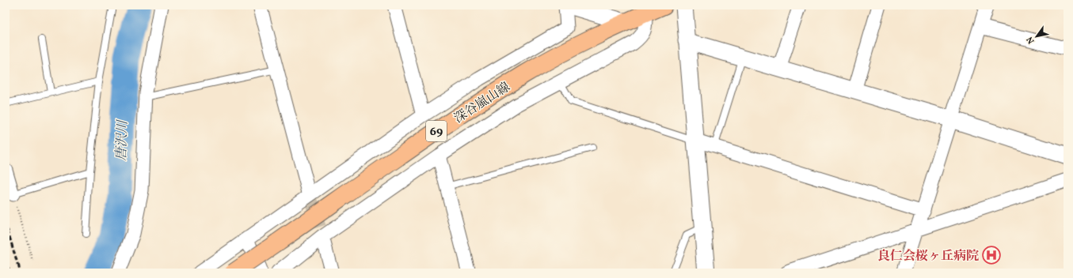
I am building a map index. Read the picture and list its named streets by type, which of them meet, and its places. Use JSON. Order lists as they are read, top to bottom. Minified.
{"streets":{"main road":["深谷嵐山線","69"]},"water":["唐沢川"],"places":{"hospital":["良仁会桜ヶ丘病院"]},"north":"bottom left"}
